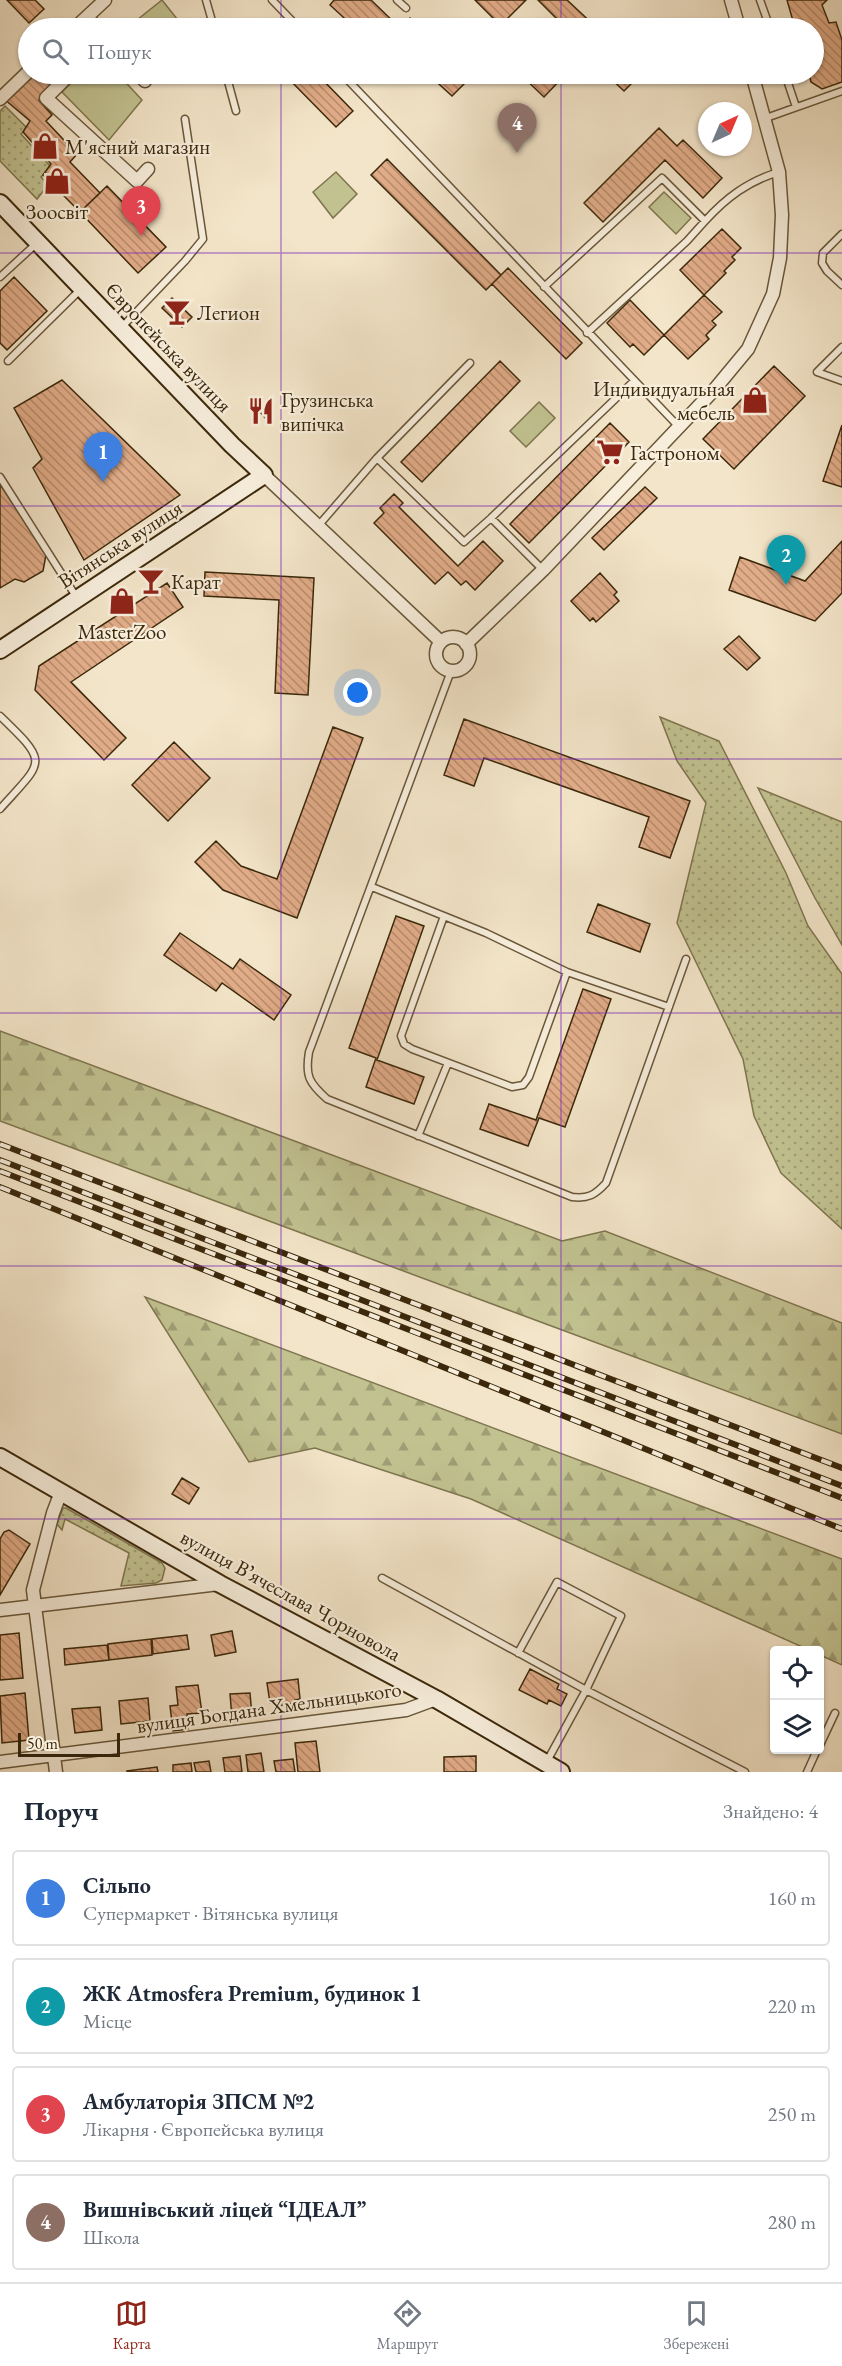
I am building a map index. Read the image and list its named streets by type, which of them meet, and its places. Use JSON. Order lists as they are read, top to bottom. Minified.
{"streets":{"street":["Європейська вулиця","Вітянська вулиця","вулиця Вʼячеслава Чорновола","вулиця Богдана Хмельницького"]},"crossings":[["Європейська вулиця","Вітянська вулиця"],["вулиця Вʼячеслава Чорновола","вулиця Богдана Хмельницького"]],"places":{"shop":["М'ясний магазин","Зоосвіт","Индивидуальная мебель","MasterZoo"],"bar":["Легион","Карат"],"restaurant":["Грузинська випічка"],"supermarket":["Гастроном"]},"scale_bar":"50 m","north":"top right","page":{"search":"Пошук","pins":["4","3","1","2"],"scale":"50 m","heading":["Поруч","Знайдено: 4"],"list":[{"mark":"1","name":"Сільпо","note":"Супермаркет · Вітянська вулиця","value":"160 m"},{"mark":"2","name":"ЖК Atmosfera Premium, будинок 1","note":"Місце","value":"220 m"},{"mark":"3","name":"Амбулаторія ЗПСМ №2","note":"Лікарня · Європейська вулиця","value":"250 m"},{"mark":"4","name":"Вишнівський ліцей “ІДЕАЛ”","note":"Школа","value":"280 m"}],"nav":["Карта","Маршрут","Збережені"]}}
